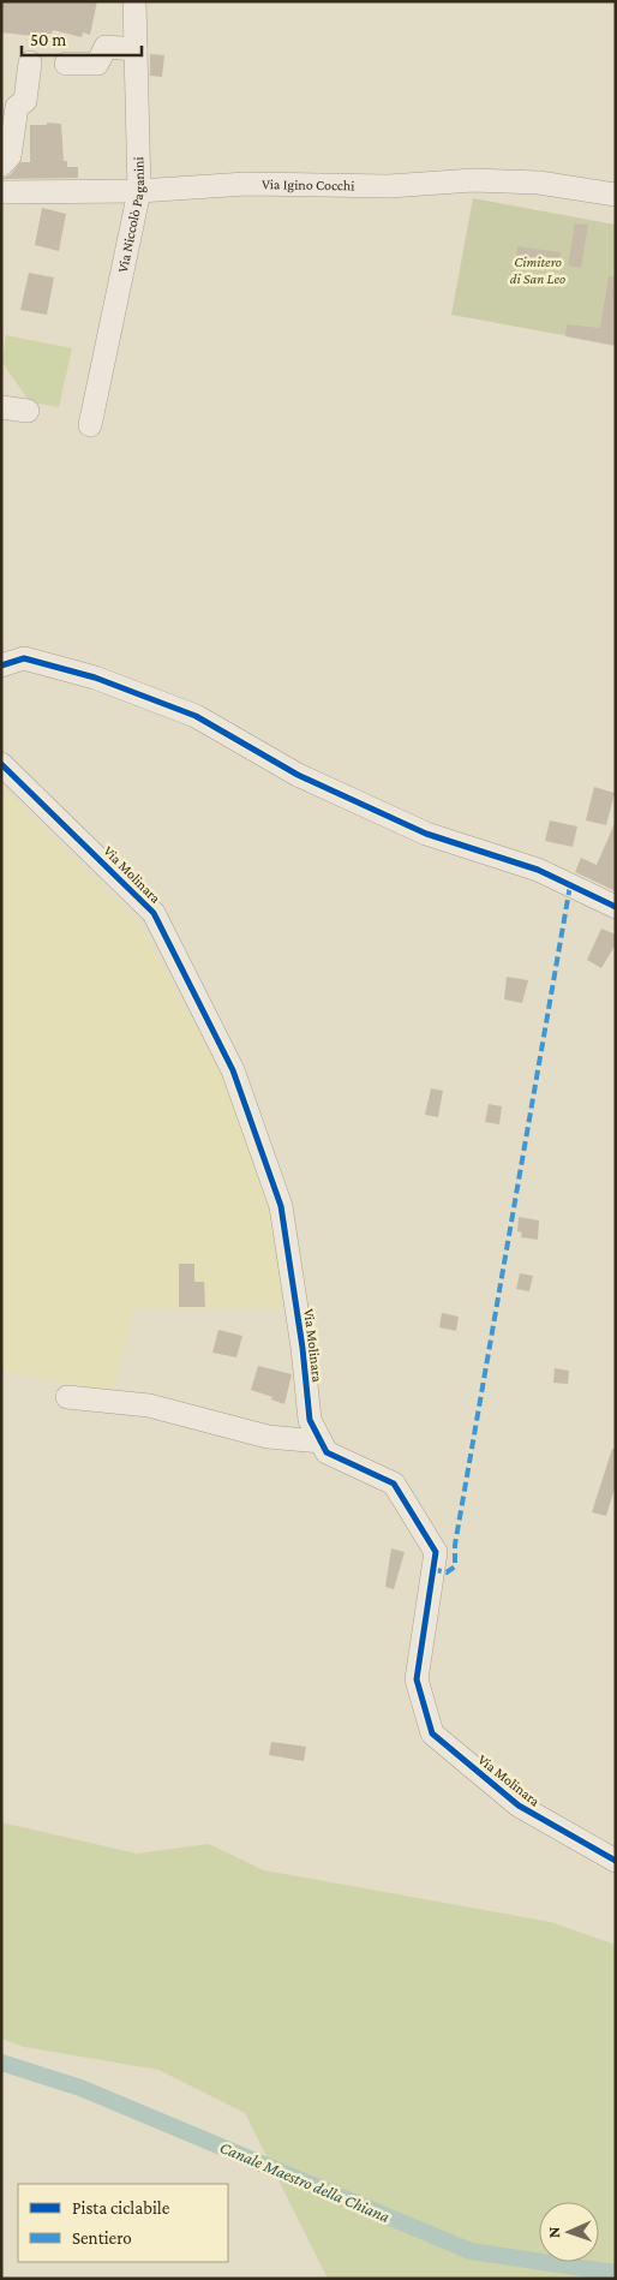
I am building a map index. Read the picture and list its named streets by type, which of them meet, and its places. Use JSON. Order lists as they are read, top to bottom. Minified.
{"streets":{"street":["Via Igino Cocchi","Via Niccolò Paganini","Via Molinara"]},"crossings":[["Via Igino Cocchi","Via Niccolò Paganini"]],"water":["Canale Maestro della Chiana"],"parks":["Cimitero di San Leo"],"legend":["Pista ciclabile","Sentiero"],"scale_bar":"50 m","north":"left"}
